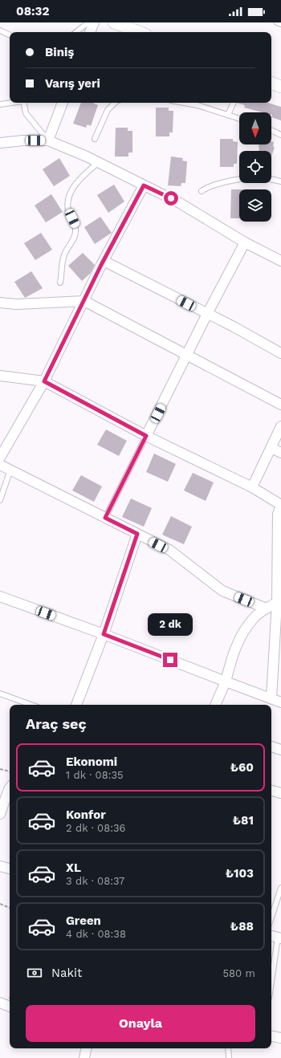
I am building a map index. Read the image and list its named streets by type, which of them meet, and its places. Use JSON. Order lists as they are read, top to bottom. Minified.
{"north":"bottom","page":{"status":"08:32","banner":["Biniş","Varış yeri"],"bubble":"2 dk","heading":"Araç seç","list":[{"name":"Ekonomi","note":"1 dk · 08:35","value":"₺60"},{"name":"Konfor","note":"2 dk · 08:36","value":"₺81"},{"name":"XL","note":"3 dk · 08:37","value":"₺103"},{"name":"Green","note":"4 dk · 08:38","value":"₺88"}],"pay":["Nakit","580 m"],"buttons":"Onayla"}}
